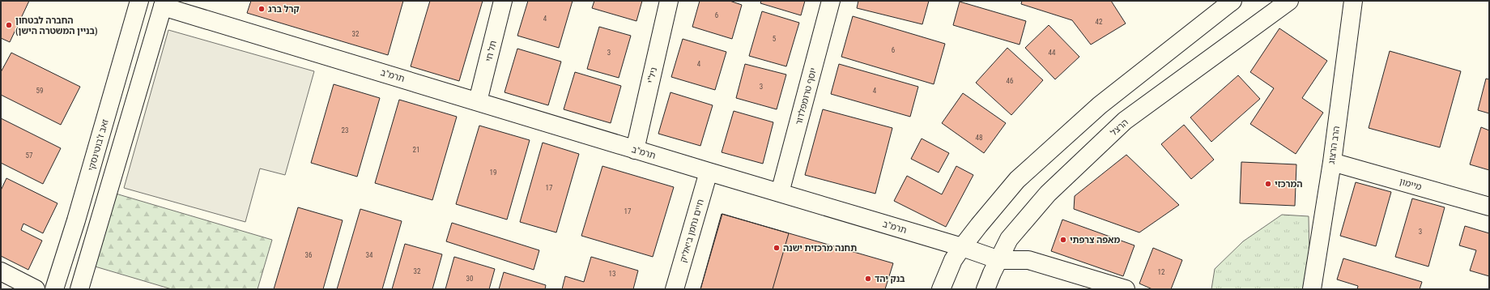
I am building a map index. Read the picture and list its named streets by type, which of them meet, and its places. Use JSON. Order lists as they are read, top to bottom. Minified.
{"streets":{"street":["תל חי","תרמ\"ב","ניל\"י","יוסף טרומפלדור","הרצל","זאב ז'בוטינסקי","הרב הרצוג","מיימון","חיים נחמן ביאליק"]},"crossings":[["תל חי","תרמ\"ב"],["תרמ\"ב","ניל\"י"],["תרמ\"ב","יוסף טרומפלדור"],["תרמ\"ב","הרצל"],["תרמ\"ב","חיים נחמן ביאליק"],["הרב הרצוג","מיימון"]],"places":["קרל ברג","החברה לבטחון (בניין המשטרה הישן)","המרכזי","מאפה צרפתי","תחנה מרכזית ישנה","בנק יהד"],"house_numbers":["6","4","42","32","5","6","3","44","4","46","3","59","4","23","48","21","57","19","17","17","3","36","34","32","12","13","30"]}
